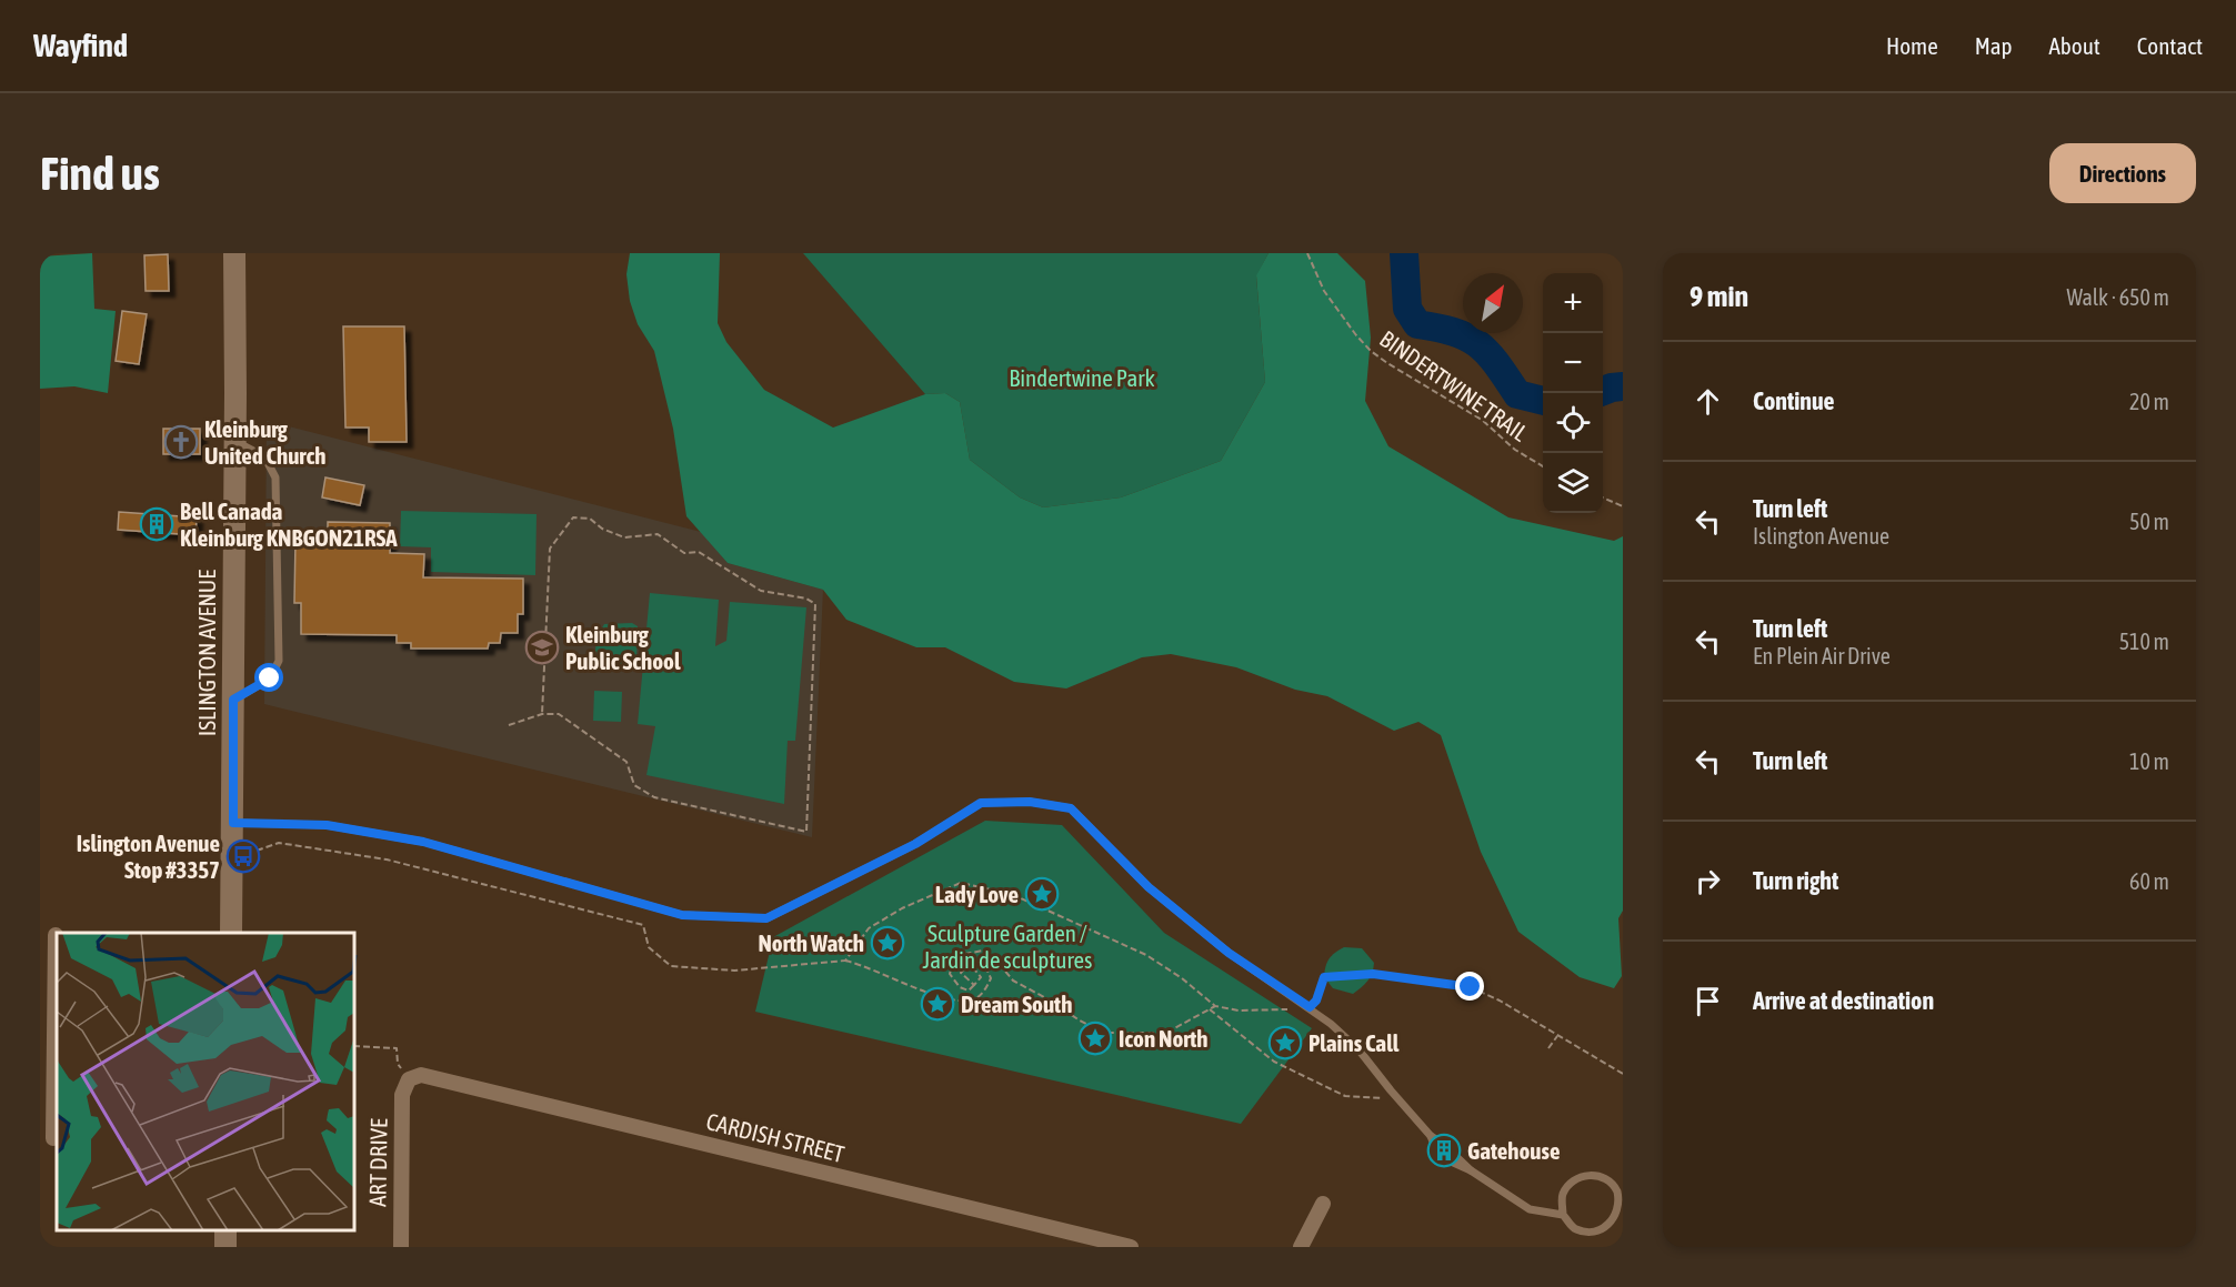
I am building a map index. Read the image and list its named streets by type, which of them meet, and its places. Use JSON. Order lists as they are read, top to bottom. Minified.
{"streets":{"street":["ISLINGTON AVENUE","CARDISH STREET","ART DRIVE"],"path":["BINDERTWINE TRAIL"]},"crossings":[["CARDISH STREET","ART DRIVE"]],"parks":["Bindertwine Park","Sculpture Garden / Jardin de sculptures"],"places":{"church":["Kleinburg United Church"],"building":["Bell Canada Kleinburg KNBGON21RSA","Gatehouse"],"school or university":["Kleinburg Public School"],"bus stop":["Islington Avenue Stop #3357"],"place":["Lady Love","North Watch","Dream South","Icon North","Plains Call"]},"north":"top right","page":{"header":"Wayfind","nav":["Home","Map","About","Contact"],"buttons":"Directions","title":"Find us","heading":["9 min","Walk · 650 m"],"map_buttons":["+","−"],"list":[["Continue","20 m"],["Turn left","Islington Avenue","50 m"],["Turn left","En Plein Air Drive","510 m"],["Turn left","10 m"],["Turn right","60 m"],"Arrive at destination"]}}
